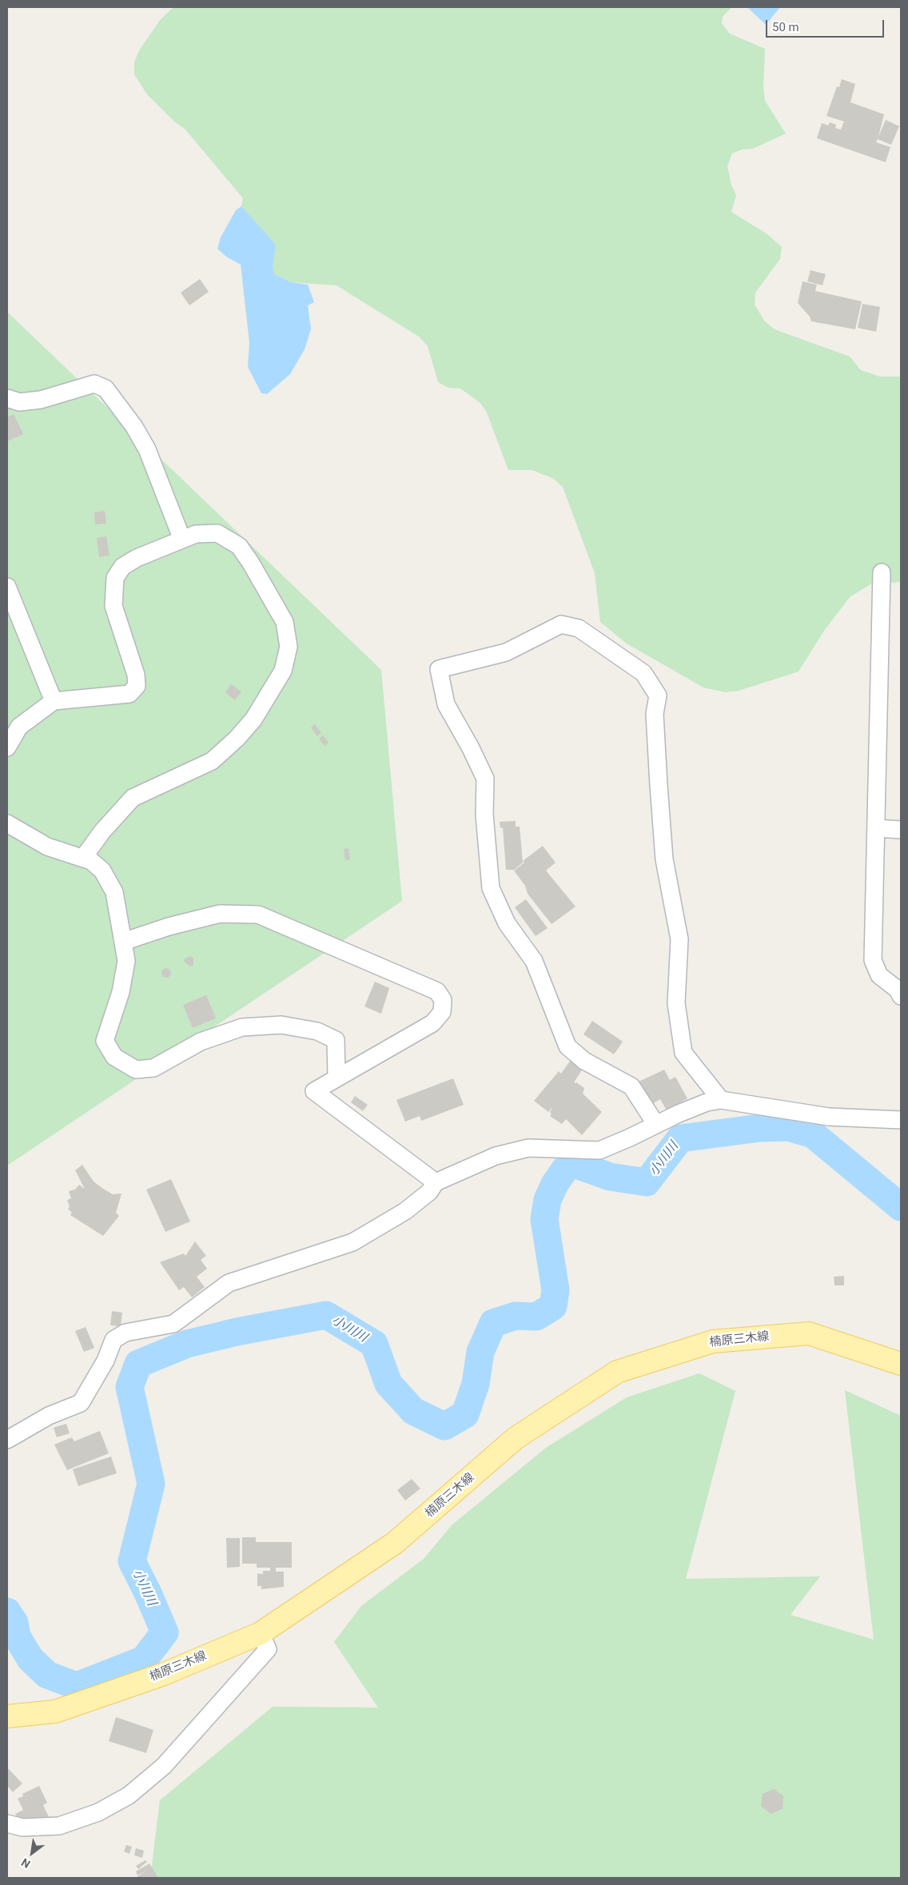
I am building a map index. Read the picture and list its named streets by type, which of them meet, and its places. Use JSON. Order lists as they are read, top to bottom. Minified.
{"streets":{"main road":["楠原三木線"]},"water":["小川川"],"scale_bar":"50 m","north":"bottom left"}
